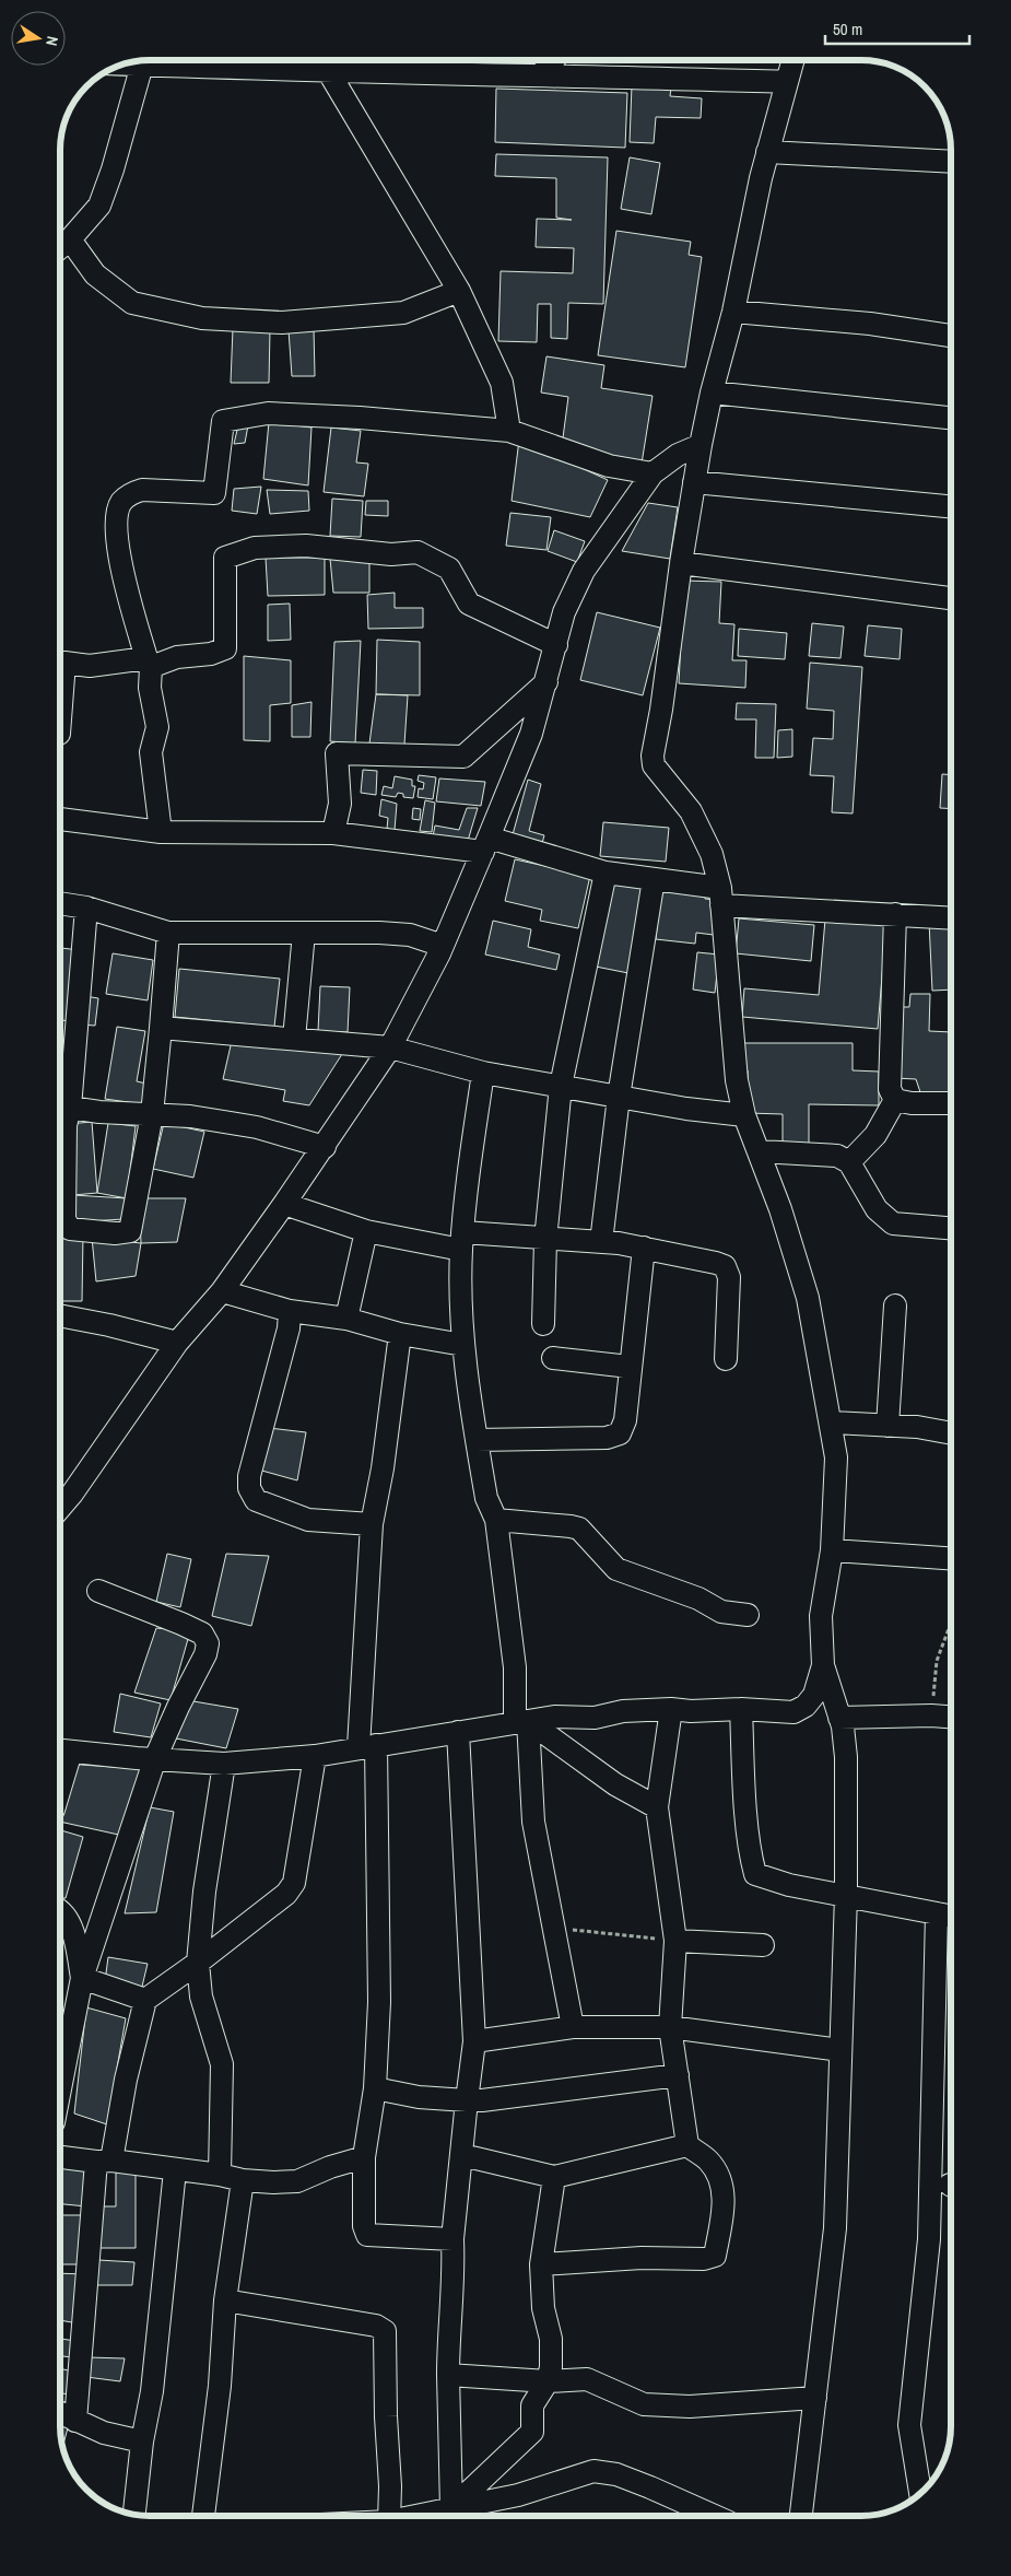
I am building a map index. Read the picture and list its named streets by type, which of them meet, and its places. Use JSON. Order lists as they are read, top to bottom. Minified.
{"scale_bar":"50 m","north":"right"}
